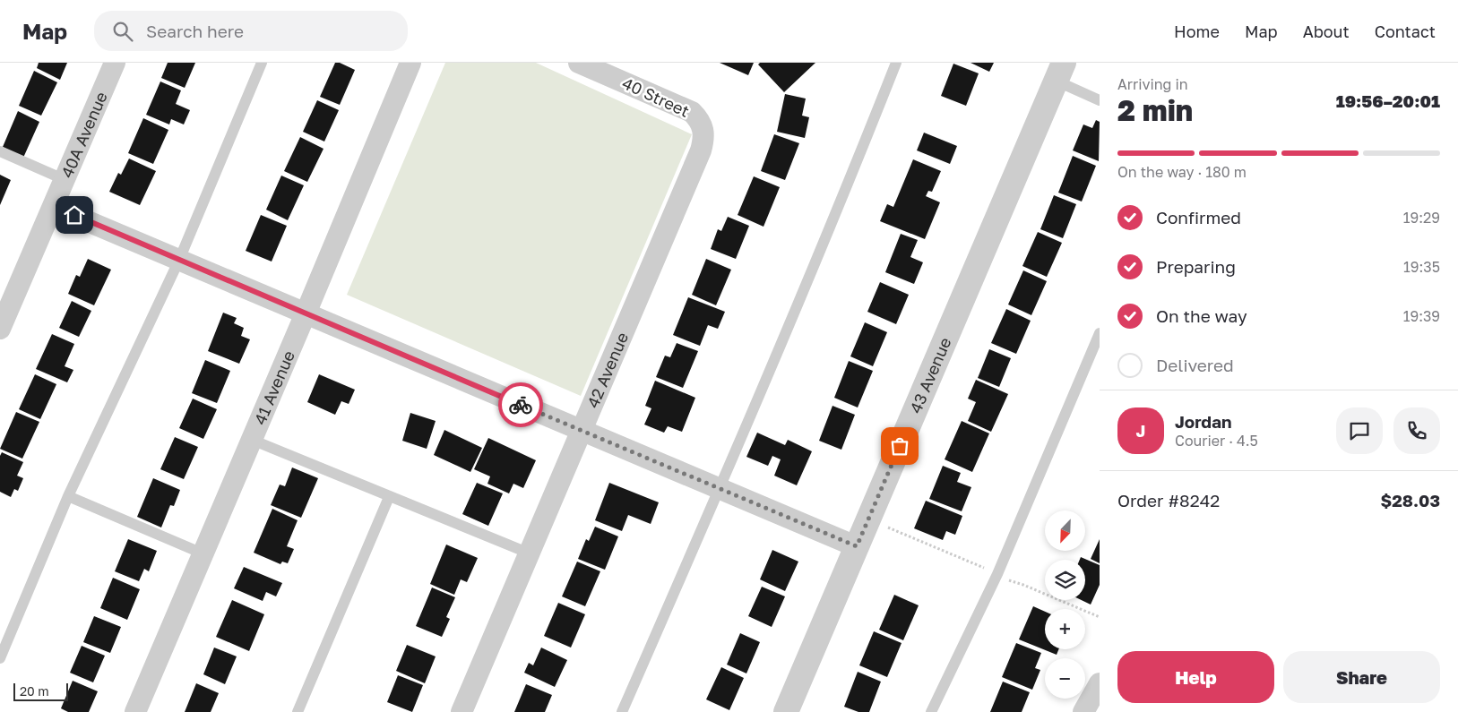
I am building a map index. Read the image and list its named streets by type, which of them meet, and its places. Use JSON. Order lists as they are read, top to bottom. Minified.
{"streets":{"street":["40 Street","40A Avenue","42 Avenue","43 Avenue","41 Avenue"]},"crossings":[["40 Street","42 Avenue"]],"scale_bar":"20 m","north":"bottom left","page":{"header":"Map","search":"Search here","nav":["Home","Map","About","Contact"],"heading":["2 min","Arriving in","19:56–20:01"],"panel":["Jordan","Courier · 4.5","Order #8242","$28.03"],"bar":"On the way · 180 m","list":[["Confirmed","19:29"],["Preparing","19:35"],["On the way","19:39"],"Delivered"],"round":"J","map_buttons":["+","−"],"buttons":["Help","Share"],"scale":"20 m"}}
